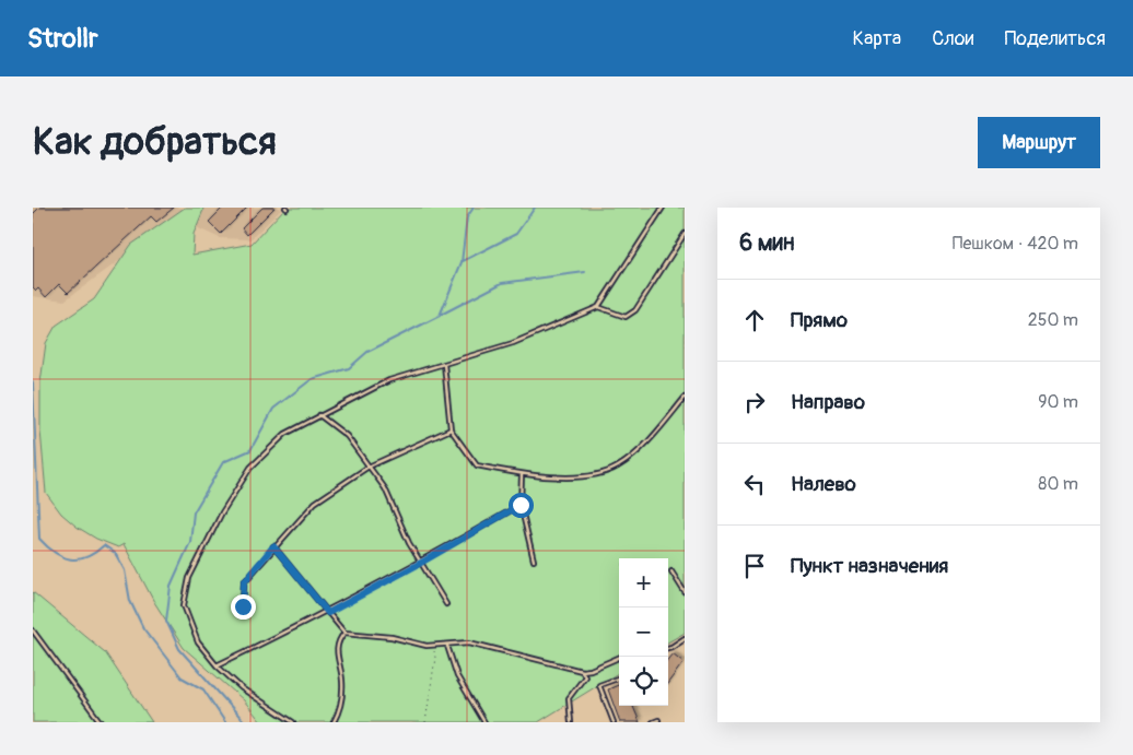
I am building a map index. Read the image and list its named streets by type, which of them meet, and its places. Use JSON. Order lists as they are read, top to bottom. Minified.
{"page":{"header":"Strollr","nav":["Карта","Слои","Поделиться"],"buttons":"Маршрут","title":"Как добраться","heading":["6 мин","Пешком · 420 m"],"list":[["Прямо","250 m"],["Направо","90 m"],["Налево","80 m"],"Пункт назначения"],"map_buttons":["+","−"]}}
